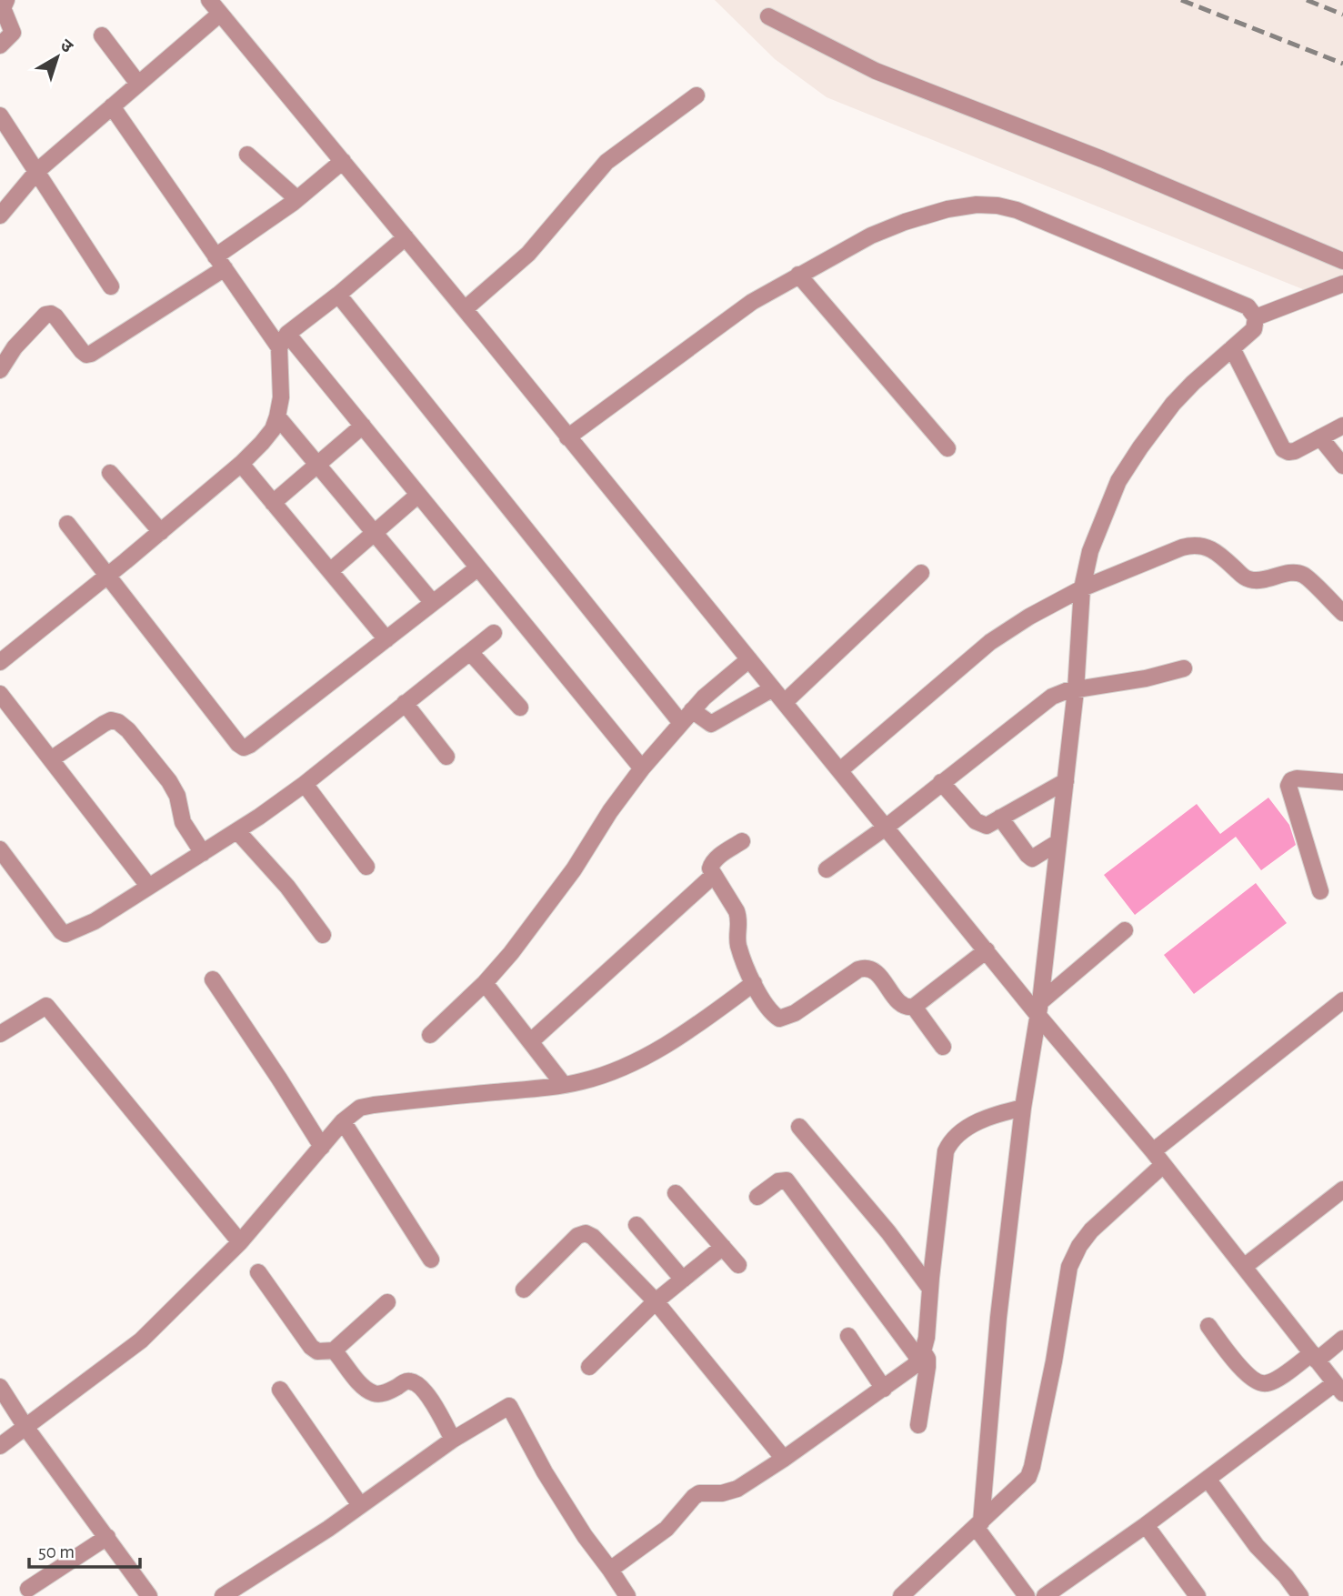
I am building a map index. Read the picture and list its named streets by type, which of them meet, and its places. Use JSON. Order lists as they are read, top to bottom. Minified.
{"scale_bar":"50 m","north":"top right"}
